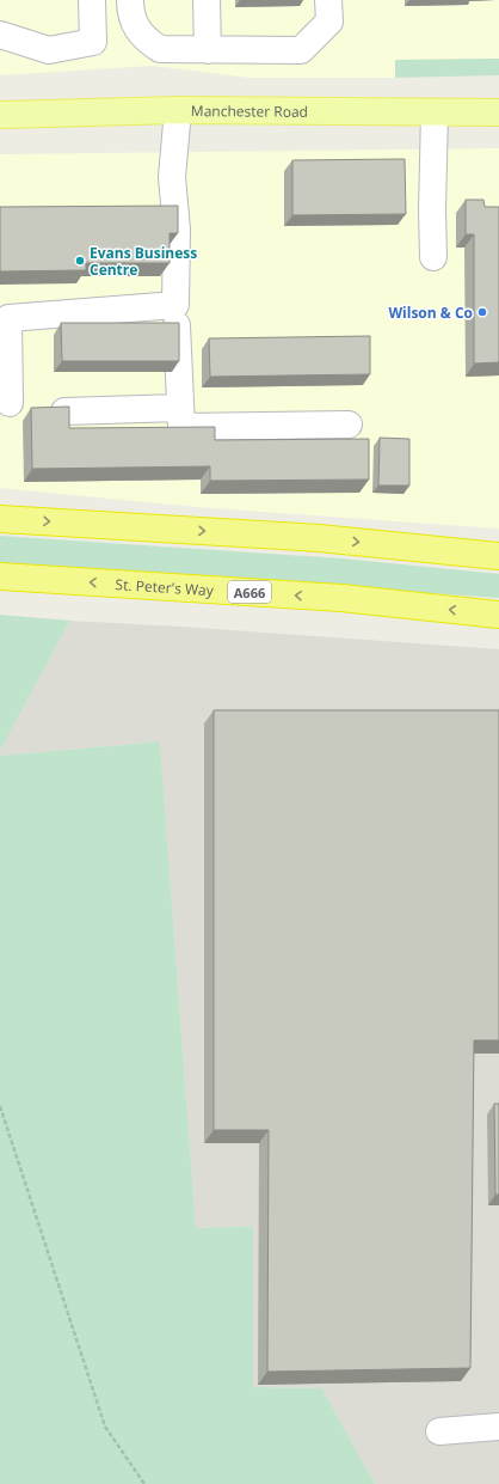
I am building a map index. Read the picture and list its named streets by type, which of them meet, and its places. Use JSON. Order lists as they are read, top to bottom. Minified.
{"streets":{"highway":["St. Peter's Way","A666"],"main road":["Manchester Road"]},"places":["Evans Business Centre","Wilson & Co"]}
